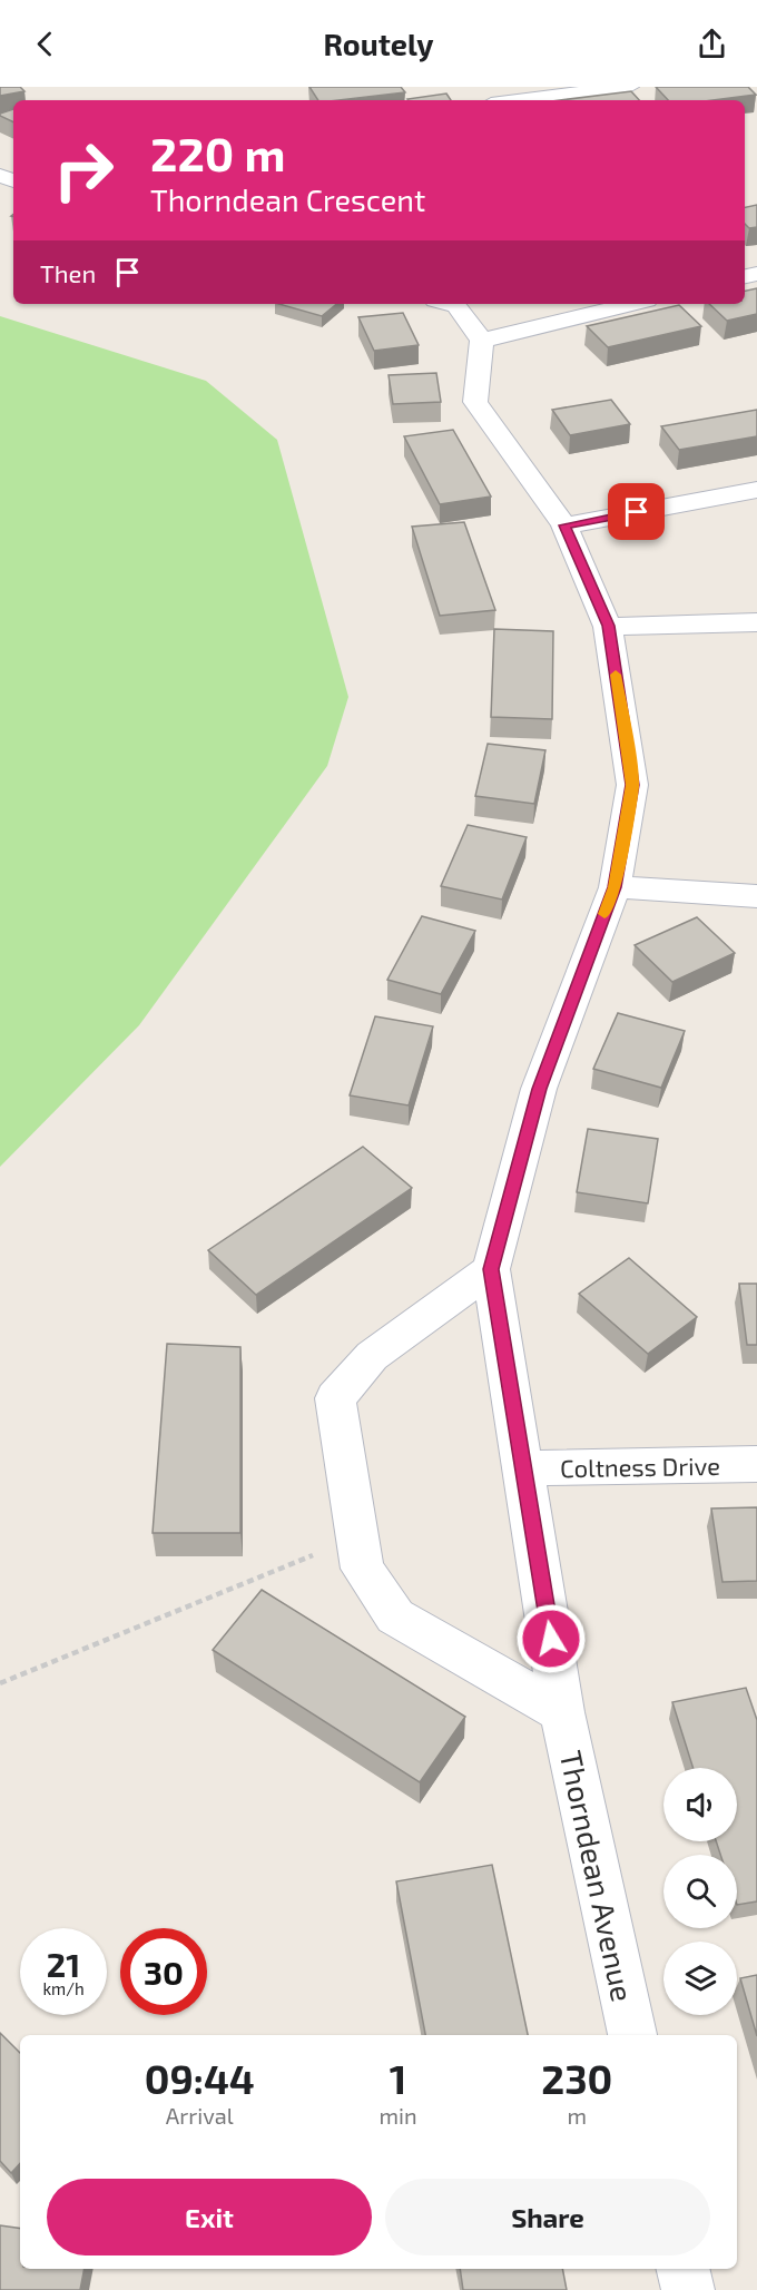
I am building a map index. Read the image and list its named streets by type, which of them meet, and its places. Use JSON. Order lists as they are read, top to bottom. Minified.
{"streets":{"street":["Coltness Drive","Thorndean Avenue"]},"crossings":[["Coltness Drive","Thorndean Avenue"]],"page":{"header":"Routely","turn":["220 m","Thorndean Crescent"],"then":"Then","speed":"21 km/h","limit":"30","eta":["09:44","Arrival","1","min","230","m"],"buttons":["Exit","Share"]}}
